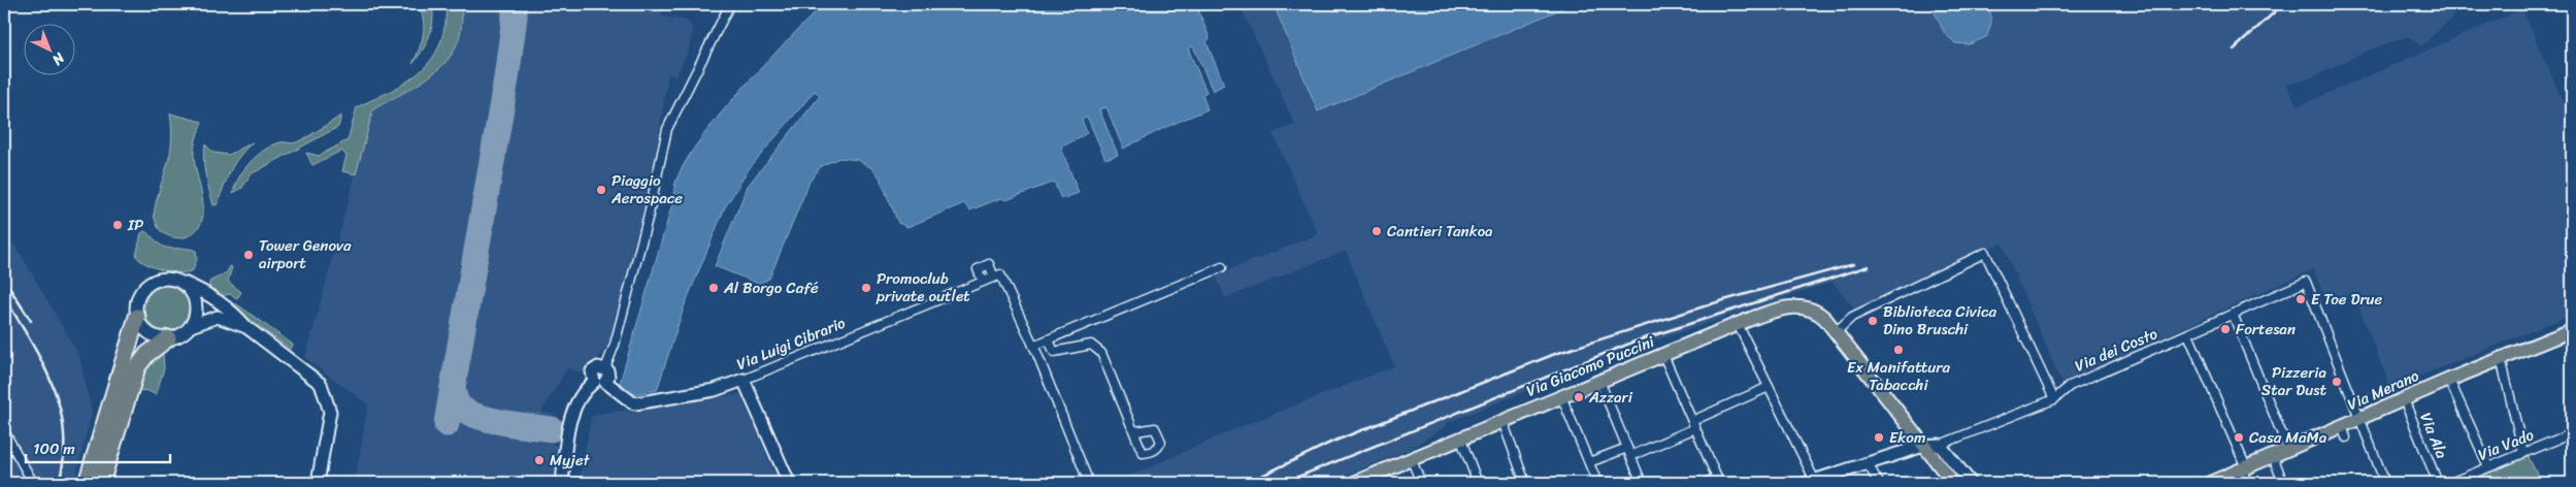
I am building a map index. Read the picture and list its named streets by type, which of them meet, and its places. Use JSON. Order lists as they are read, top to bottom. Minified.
{"streets":{"main road":["Via Giacomo Puccini","Via Merano"],"street":["Via Luigi Cibrario","Via dei Costo","Via Ala","Via Vado"]},"crossings":[["Via dei Costo","Via Merano"],["Via Merano","Via Ala"]],"places":["Piaggio Aerospace","IP","Cantieri Tankoa","Tower Genova airport","Al Borgo Café","Promoclub private outlet","E Toe Drue","Biblioteca Civica Dino Bruschi","Fortesan","Ex Manifattura Tabacchi","Pizzeria Star Dust","Azzari","Ekom","Casa MaMa","Myjet"],"scale_bar":"100 m","north":"bottom right"}
